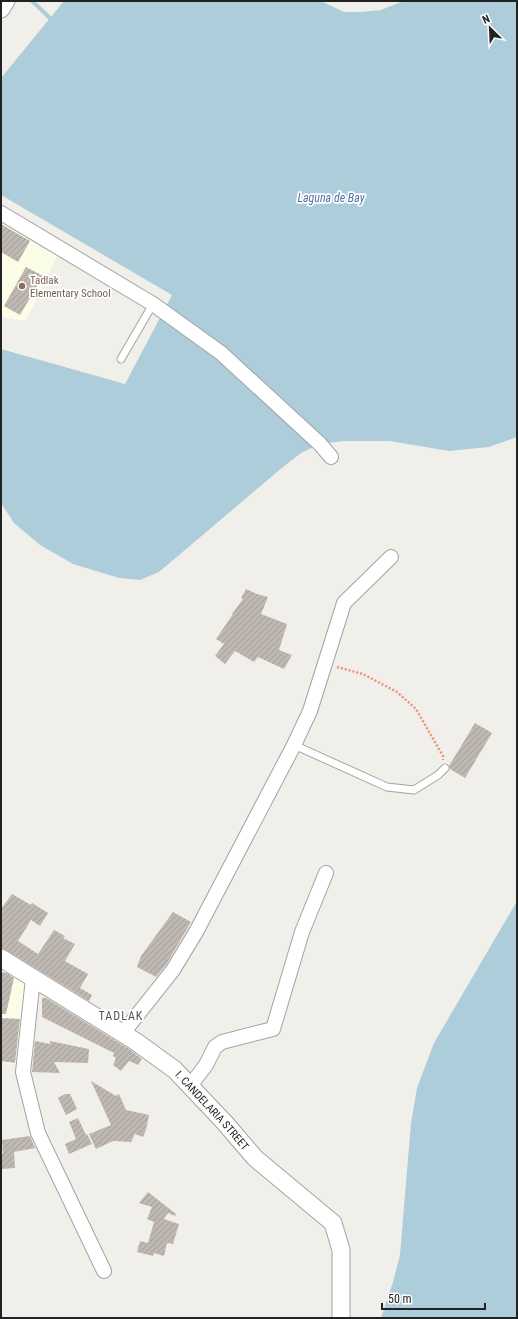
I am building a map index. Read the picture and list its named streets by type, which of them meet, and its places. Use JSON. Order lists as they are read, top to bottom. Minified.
{"streets":{"street":["I. CANDELARIA STREET"]},"districts":["TADLAK"],"water":["Laguna de Bay"],"places":["Tadlak Elementary School"],"scale_bar":"50 m","north":"top left"}
